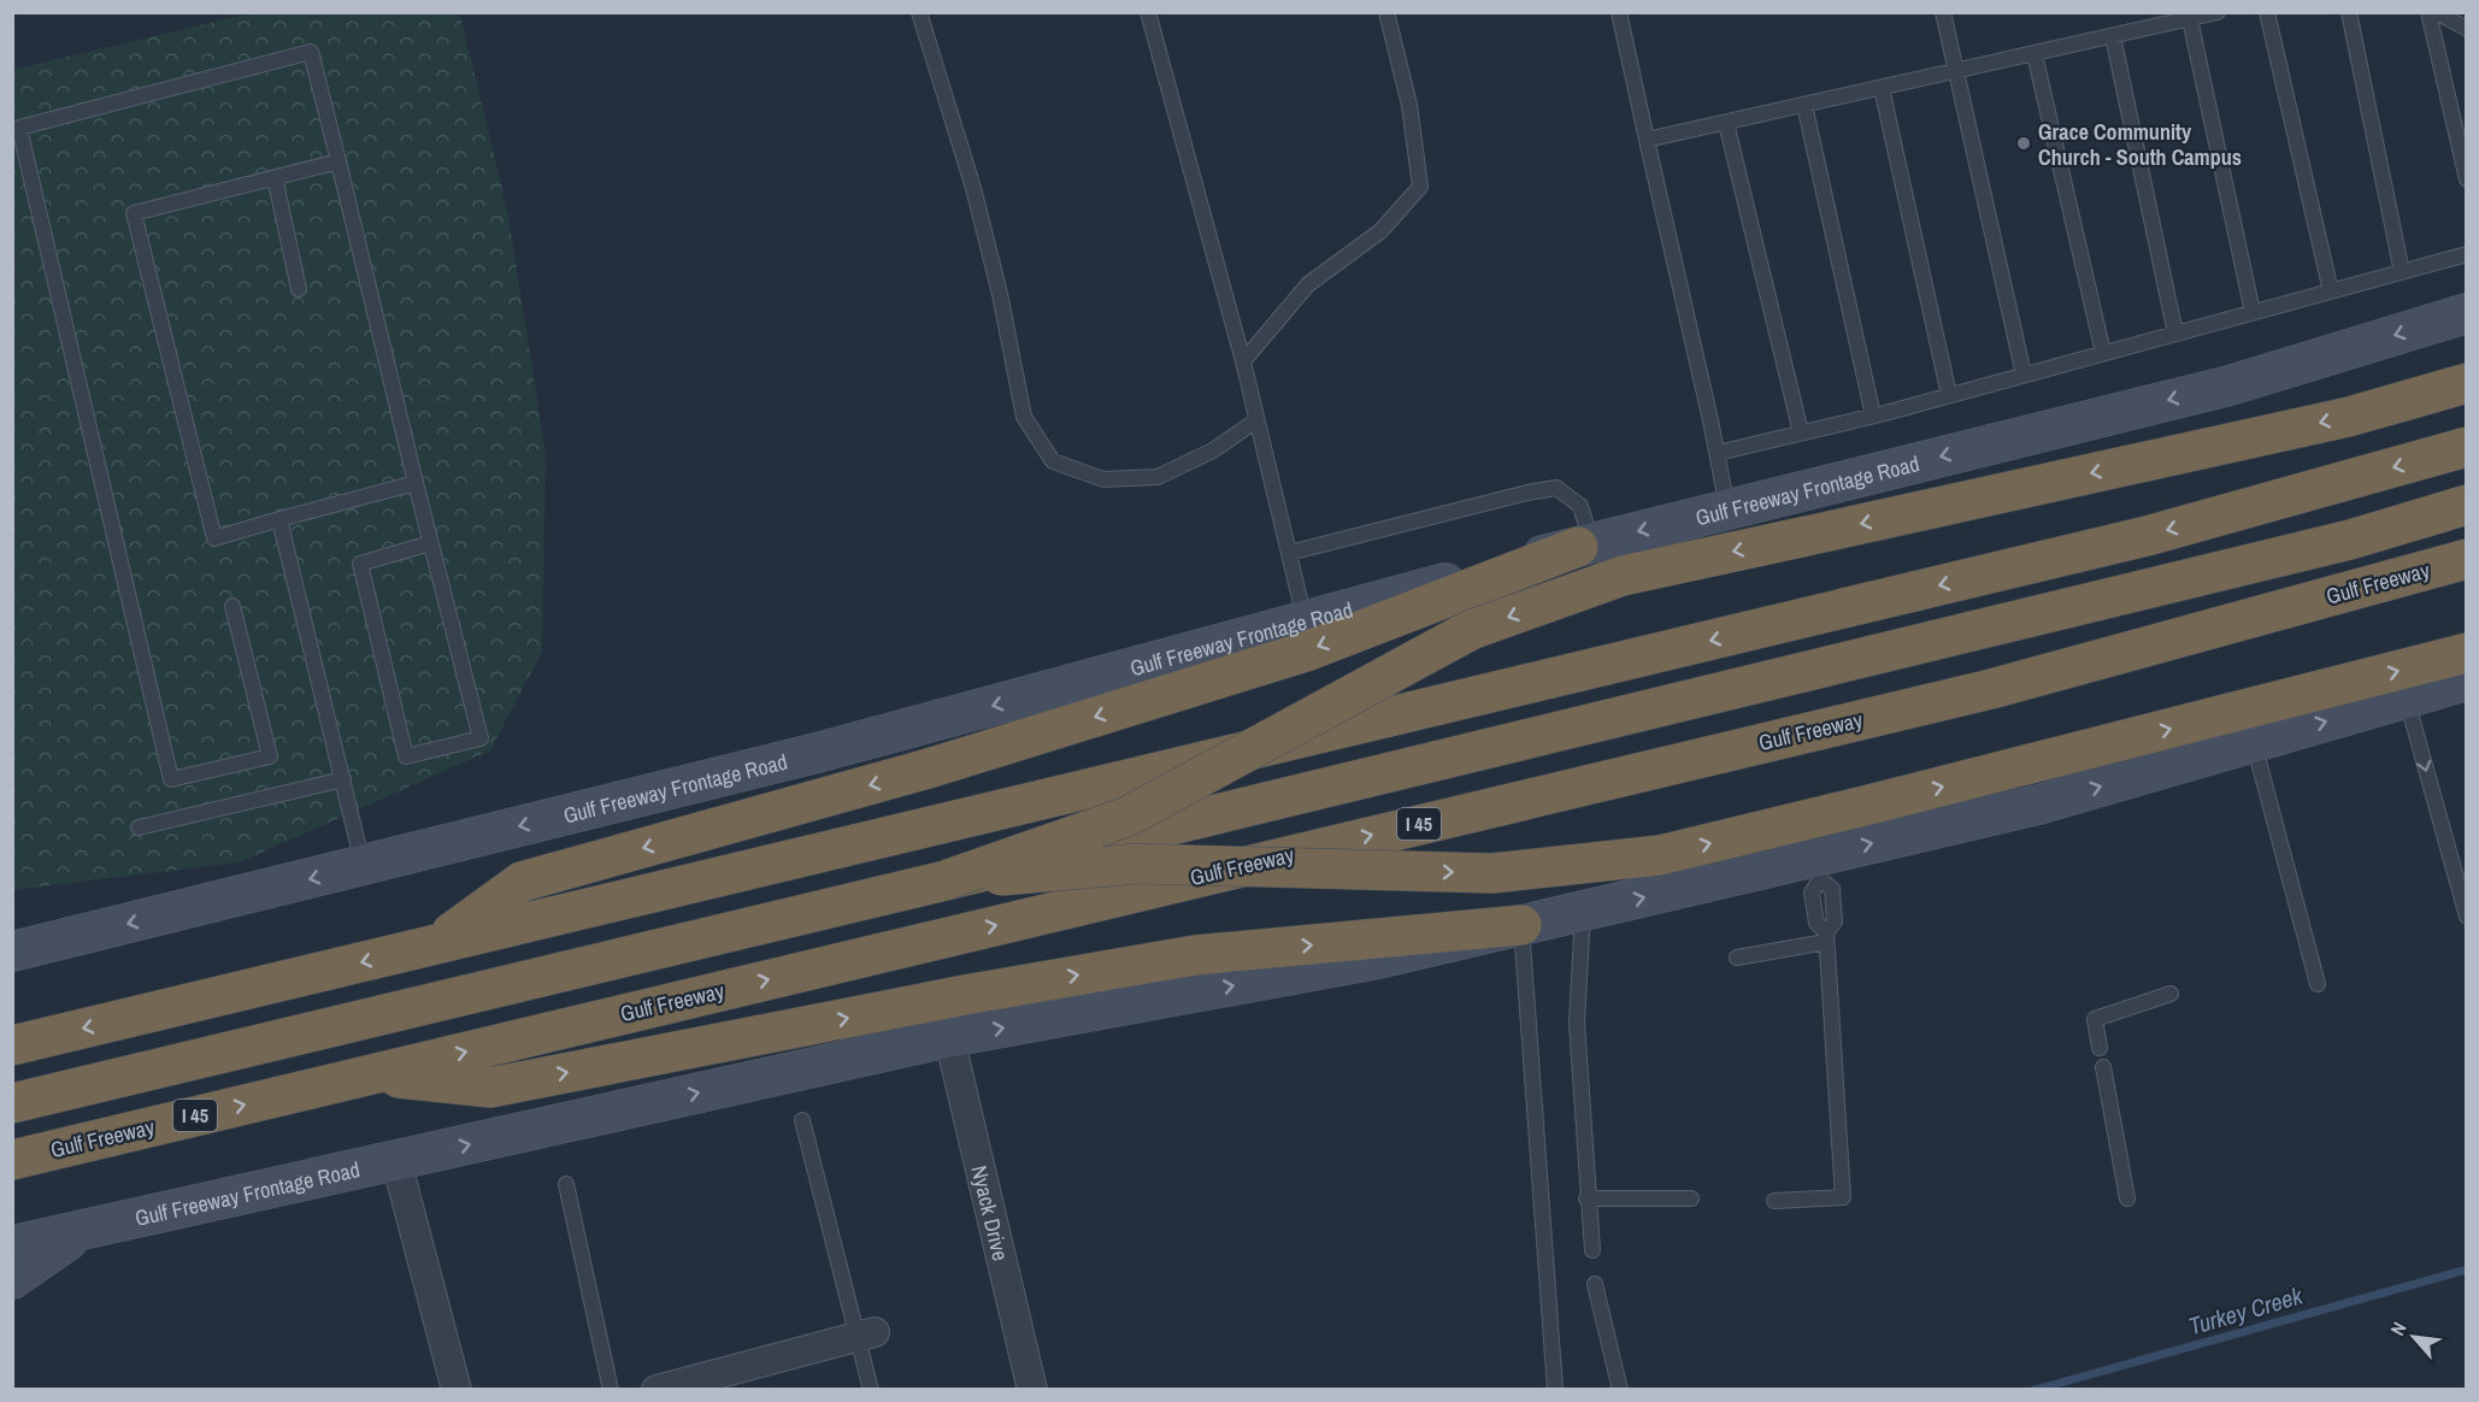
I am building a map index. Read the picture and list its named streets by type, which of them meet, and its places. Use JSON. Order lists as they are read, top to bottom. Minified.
{"streets":{"highway":["Gulf Freeway","I 45"],"main road":["Gulf Freeway Frontage Road"],"street":["Nyack Drive"]},"crossings":[["Gulf Freeway Frontage Road","Nyack Drive"]],"water":["Turkey Creek"],"places":["Grace Community Church - South Campus"],"north":"top left"}
